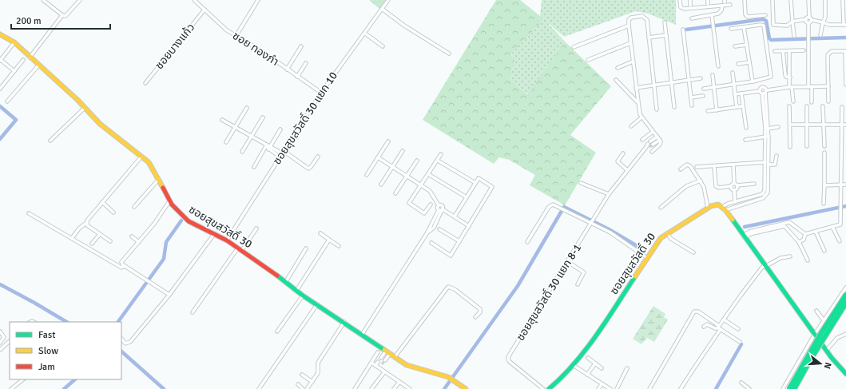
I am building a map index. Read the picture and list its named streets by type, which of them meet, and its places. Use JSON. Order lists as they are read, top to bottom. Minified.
{"streets":{"main road":["ซอยสุขสวัสดิ์ 30"],"street":["ซอยบางแก้ว","ซอย ทองภํา","ซอยสุขสวัสดิ์ 30 แยก 10","ซอยสุขสวัสดิ์ 30 แยก 8-1"]},"crossings":[["ซอยบางแก้ว","ซอย ทองภํา"],["ซอย ทองภํา","ซอยสุขสวัสดิ์ 30 แยก 10"],["ซอยสุขสวัสดิ์ 30 แยก 10","ซอยสุขสวัสดิ์ 30"]],"legend":["Fast","Slow","Jam"],"scale_bar":"200 m","north":"right"}
